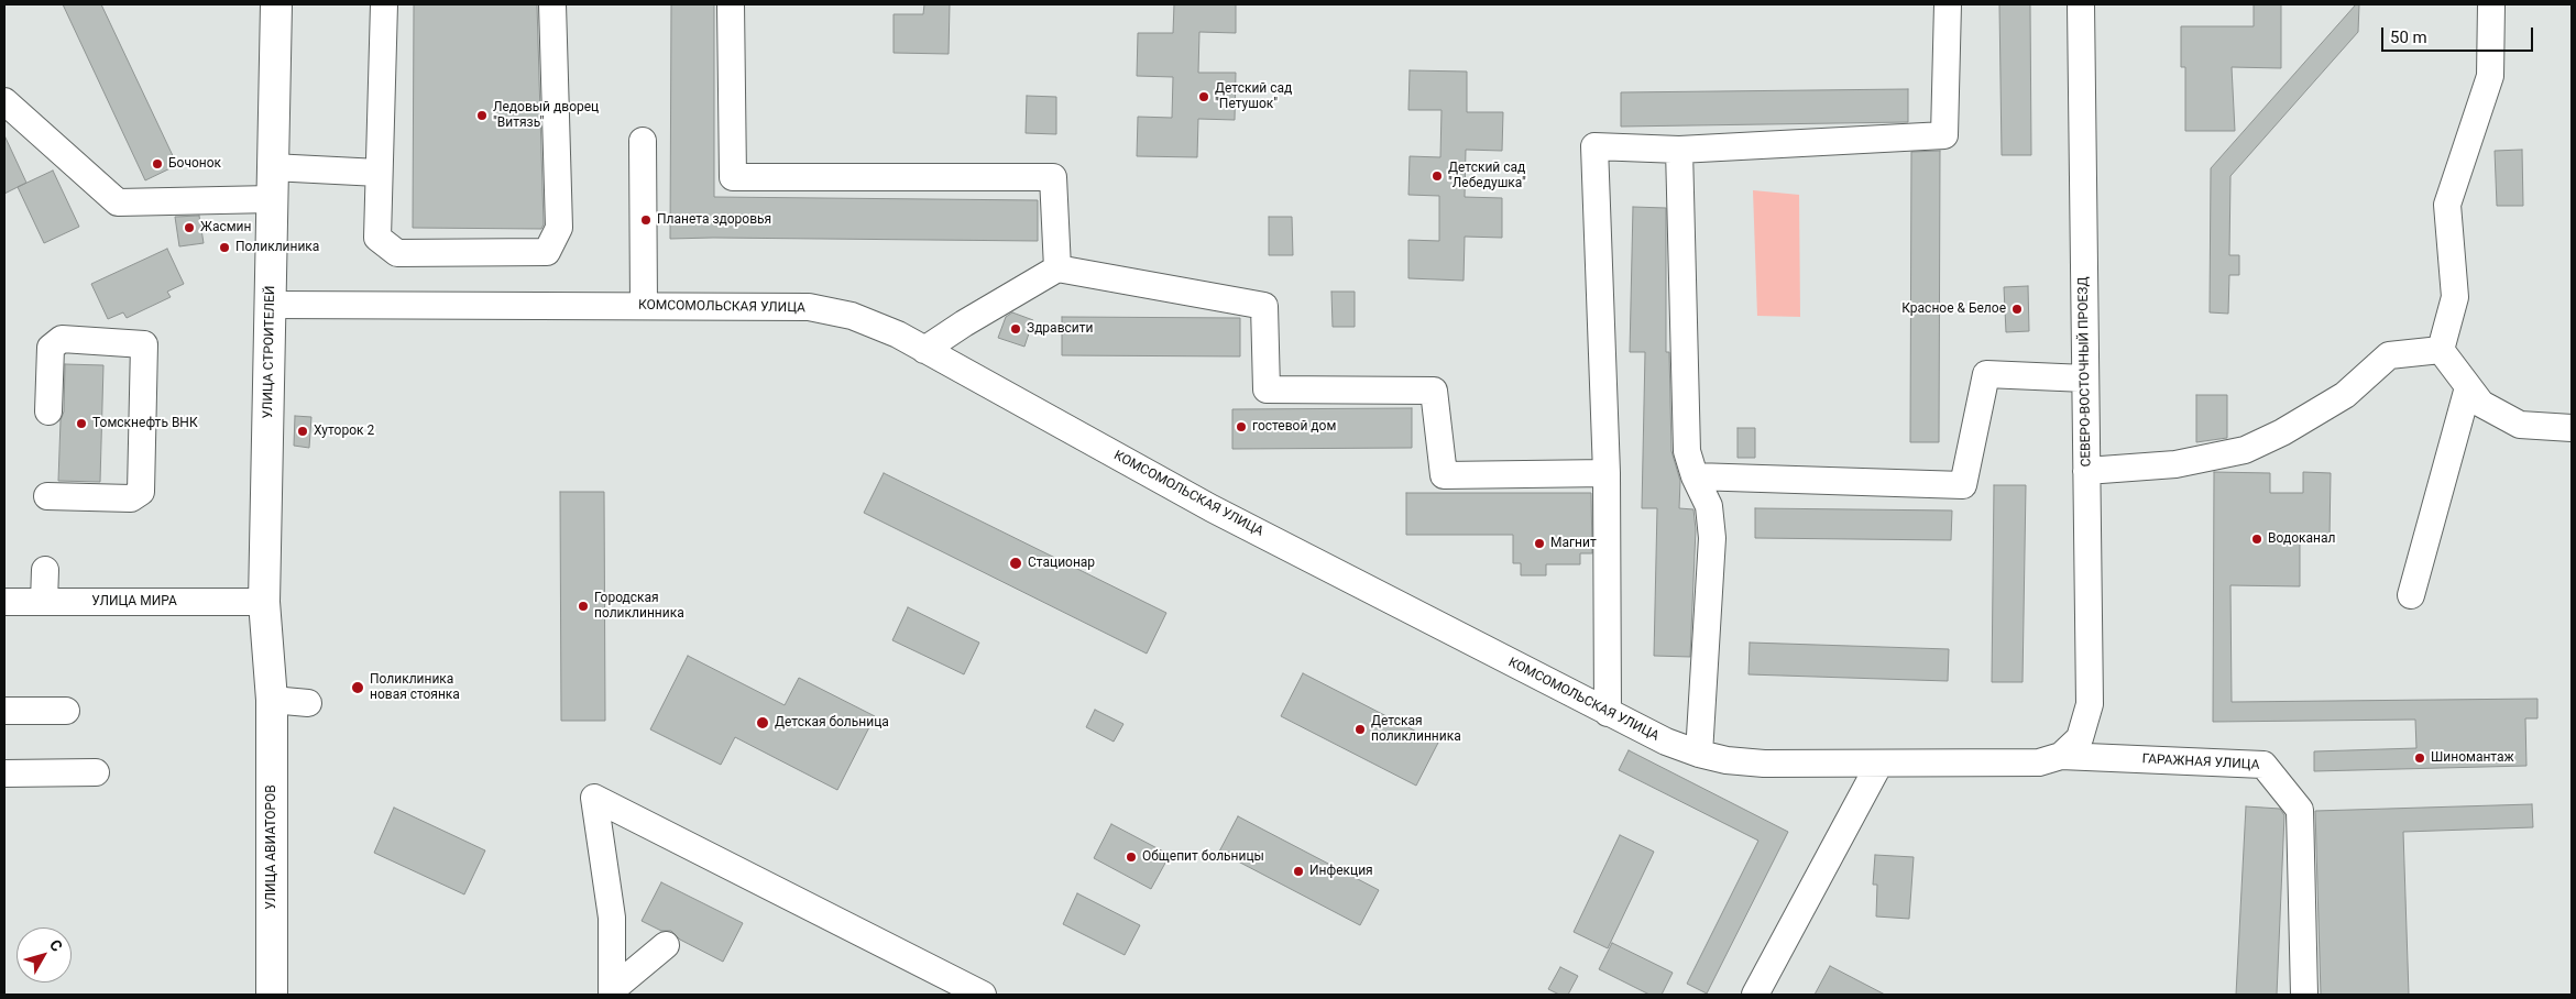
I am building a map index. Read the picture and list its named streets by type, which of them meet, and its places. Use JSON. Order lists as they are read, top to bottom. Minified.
{"streets":{"main road":["УЛИЦА СТРОИТЕЛЕЙ","УЛИЦА АВИАТОРОВ"],"street":["КОМСОМОЛЬСКАЯ УЛИЦА","СЕВЕРО-ВОСТОЧНЫЙ ПРОЕЗД","УЛИЦА МИРА","ГАРАЖНАЯ УЛИЦА"]},"crossings":[["КОМСОМОЛЬСКАЯ УЛИЦА","УЛИЦА СТРОИТЕЛЕЙ"],["КОМСОМОЛЬСКАЯ УЛИЦА","СЕВЕРО-ВОСТОЧНЫЙ ПРОЕЗД"],["КОМСОМОЛЬСКАЯ УЛИЦА","ГАРАЖНАЯ УЛИЦА"],["УЛИЦА СТРОИТЕЛЕЙ","УЛИЦА МИРА"],["УЛИЦА СТРОИТЕЛЕЙ","УЛИЦА АВИАТОРОВ"]],"places":["Детский сад \"Петушок\"","Ледовый дворец \"Витязь\"","Бочонок","Детский сад \"Лебедушка\"","Планета здоровья","Жасмин","Поликлиника","Красное & Белое","Здравсити","Томскнефть ВНК","гостевой дом","Хуторок 2","Водоканал","Магнит","Стационар","Городская поликлинника","Поликлиника новая стоянка","Детская больница","Детская поликлинника","Шиномантаж","Общепит больницы","Инфекция"],"scale_bar":"50 m","north":"top right"}
